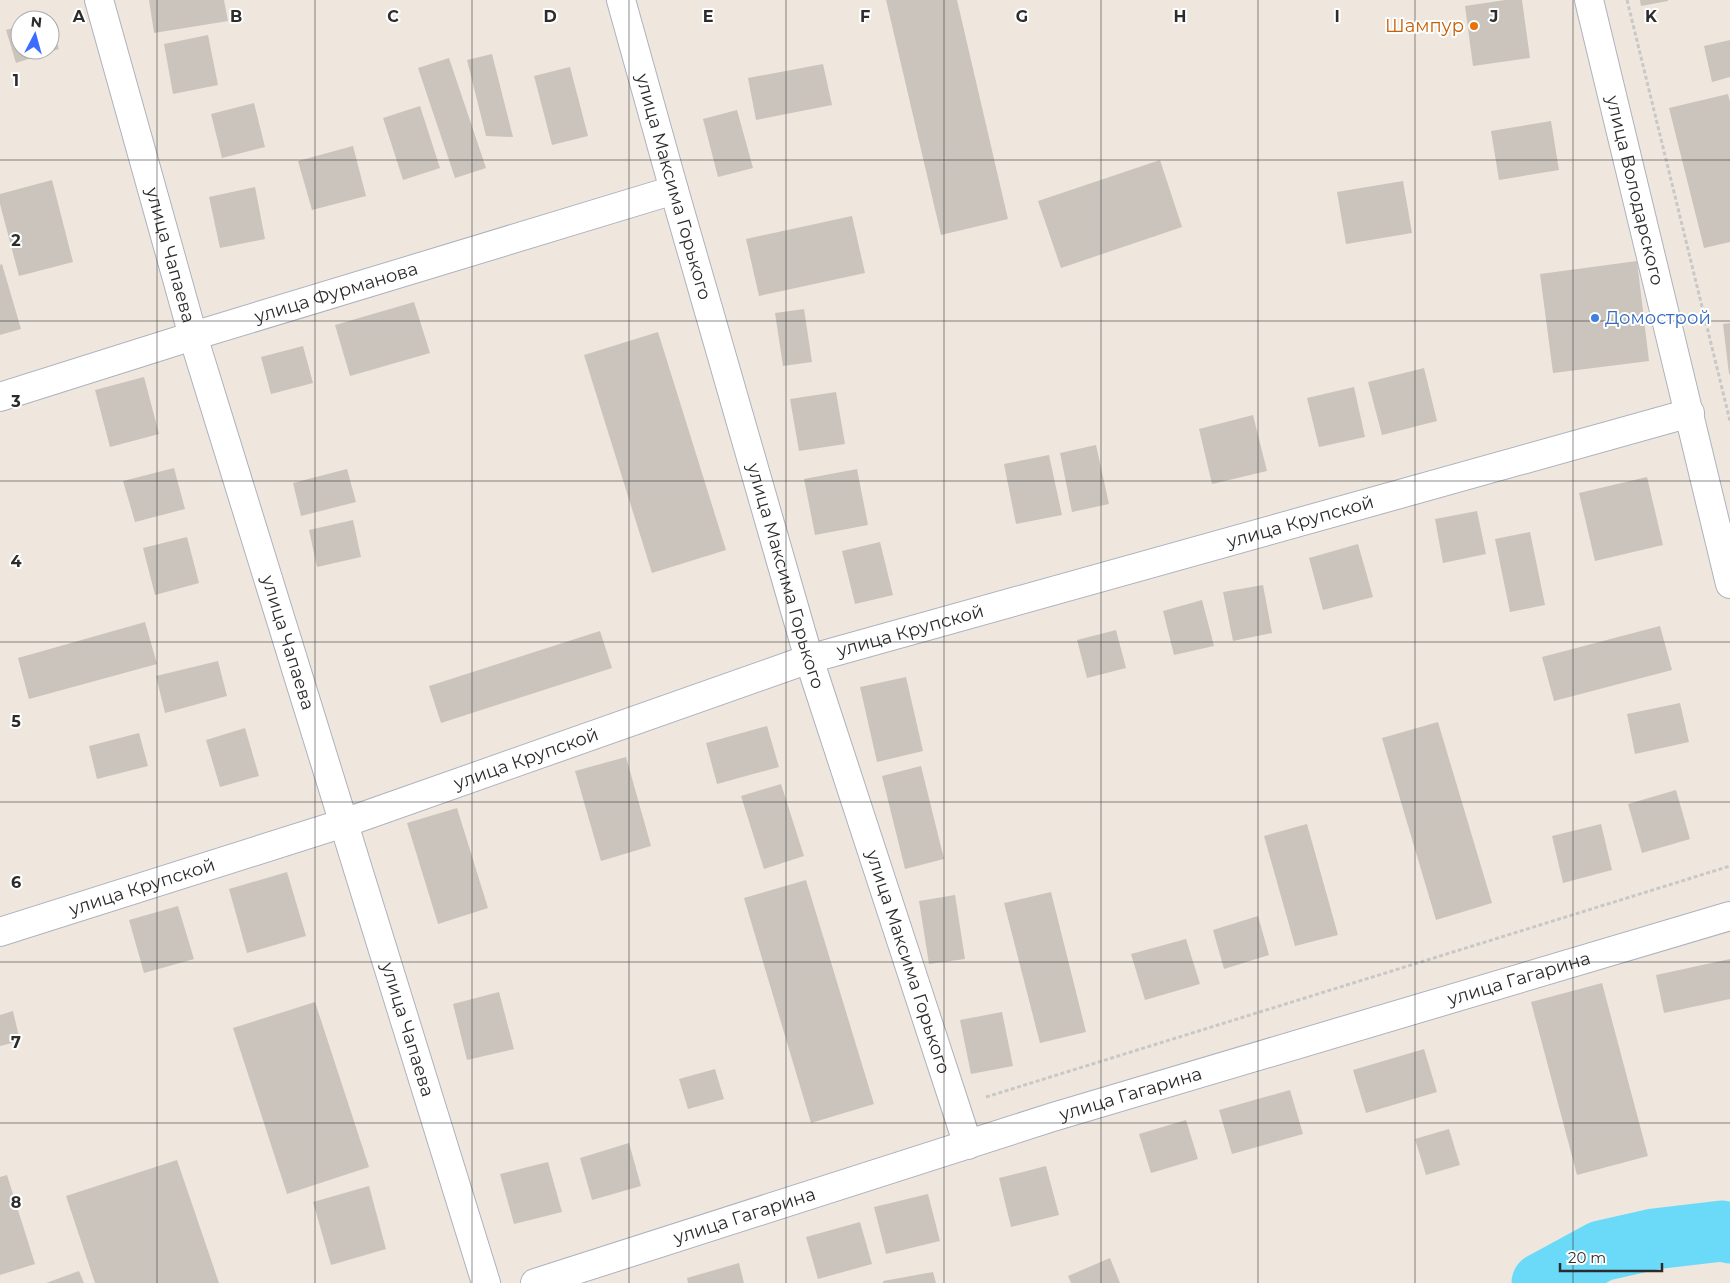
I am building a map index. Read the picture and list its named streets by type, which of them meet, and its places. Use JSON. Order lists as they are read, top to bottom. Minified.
{"streets":{"street":["улица Максима Горького","улица Володарского","улица Чапаева","улица Фурманова","улица Крупской","улица Гагарина"]},"crossings":[["улица Максима Горького","улица Фурманова"],["улица Максима Горького","улица Крупской"],["улица Максима Горького","улица Гагарина"],["улица Володарского","улица Крупской"],["улица Чапаева","улица Фурманова"],["улица Чапаева","улица Крупской"]],"places":["Шампур","Домострой"],"scale_bar":"20 m","north":"top","grid":{"columns":["A","B","C","D","E","F","G","H","I","J","K"],"rows":["1","2","3","4","5","6","7","8"]}}
